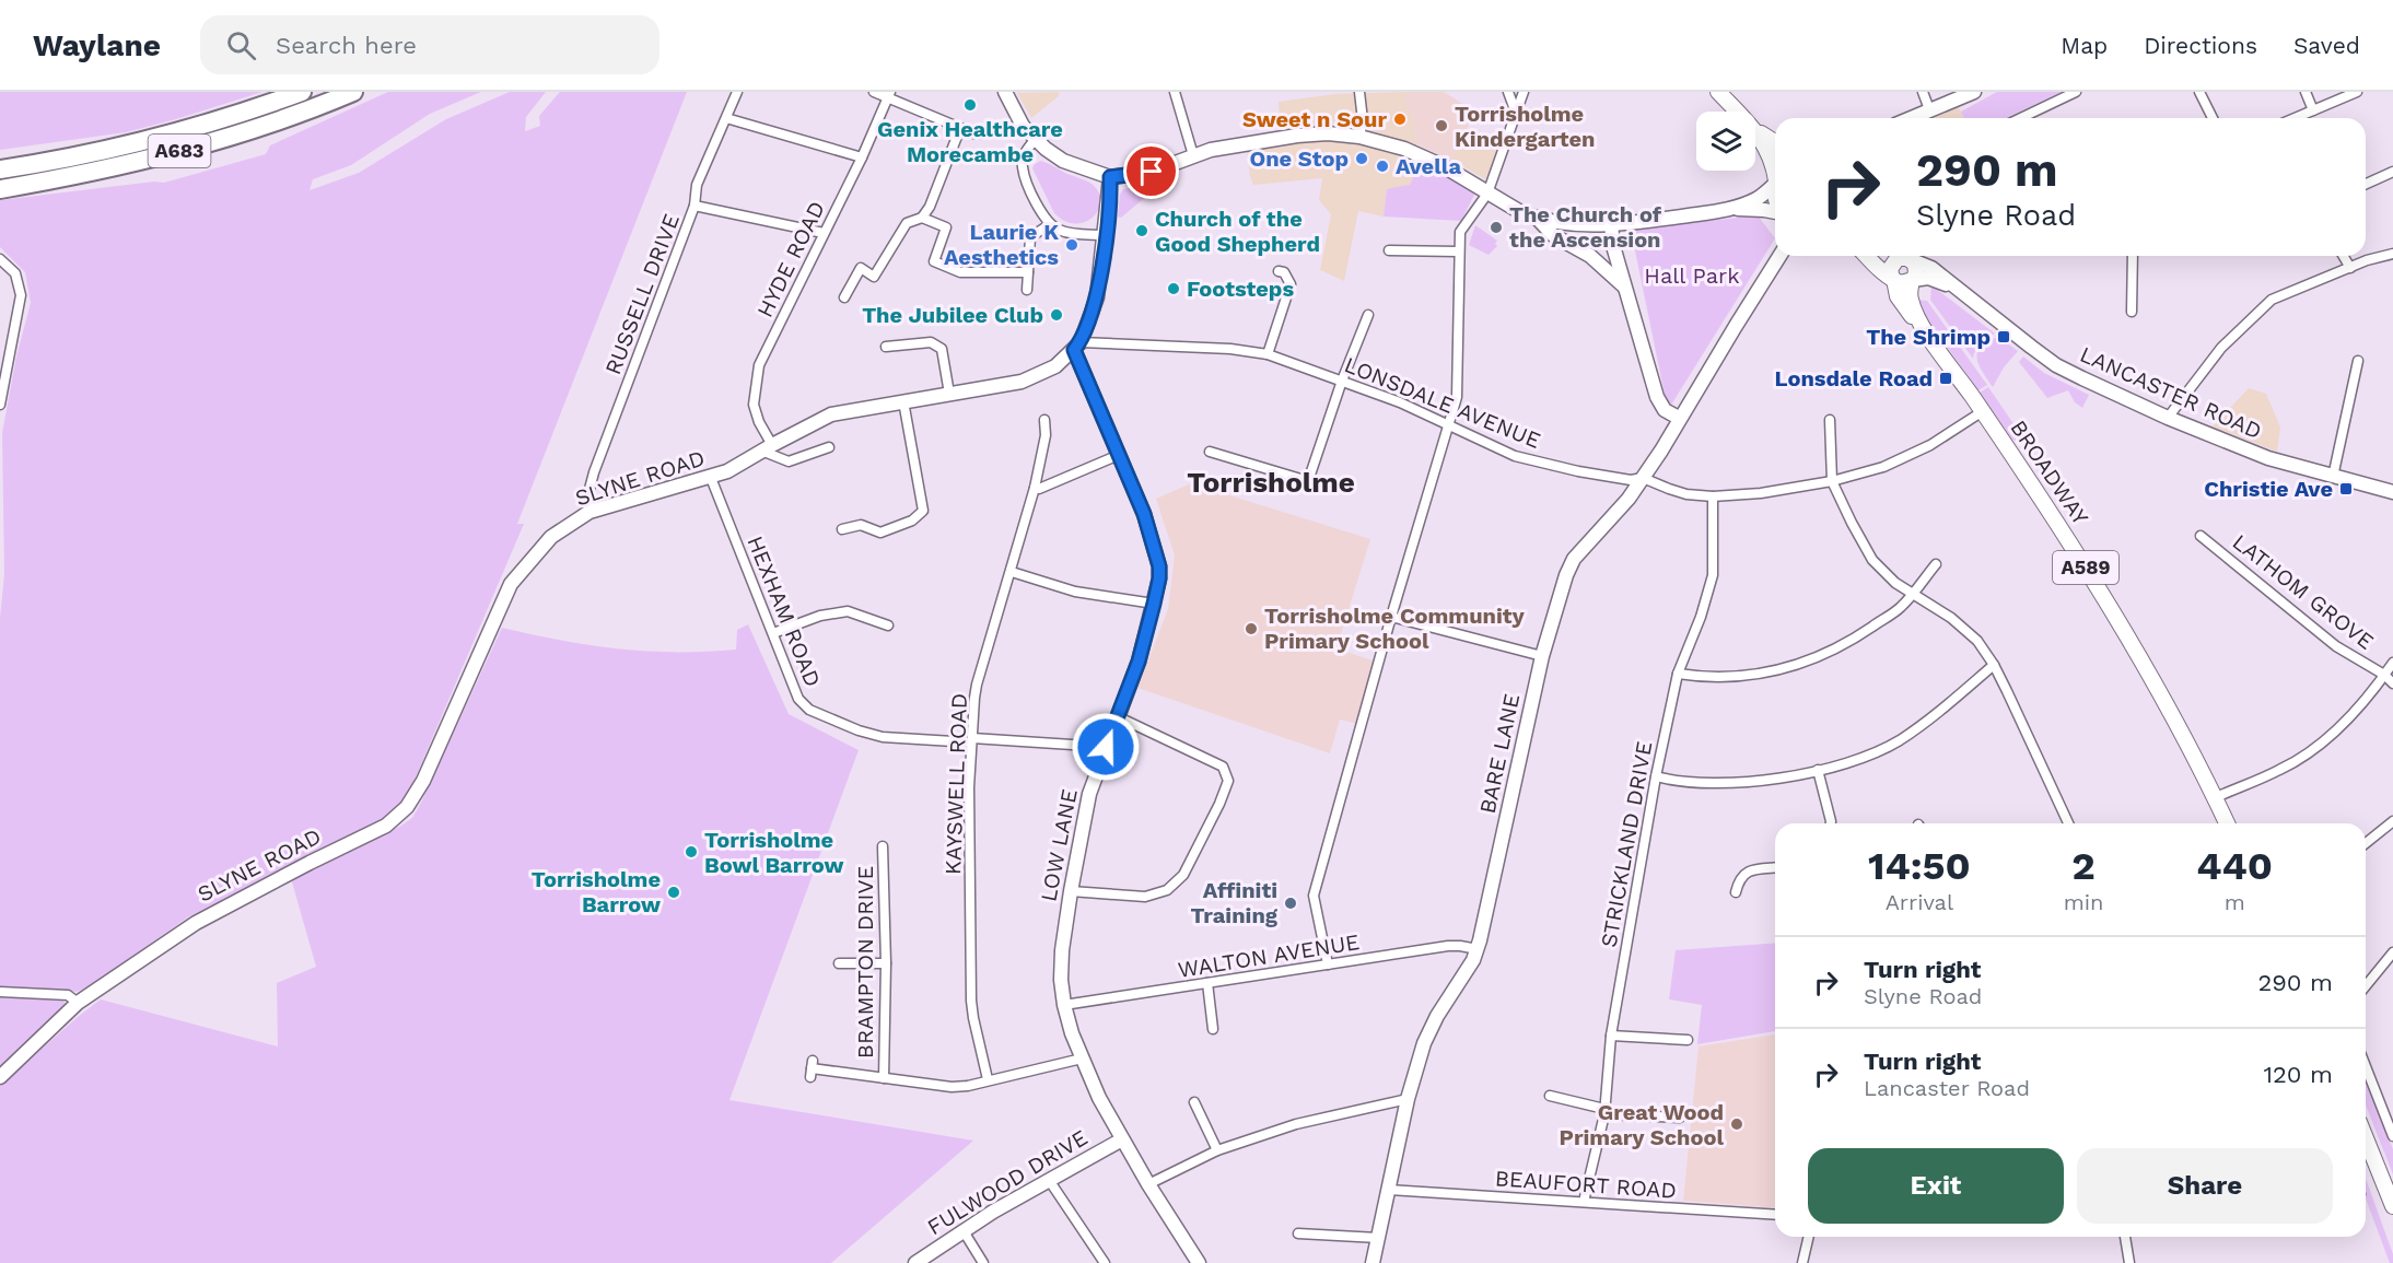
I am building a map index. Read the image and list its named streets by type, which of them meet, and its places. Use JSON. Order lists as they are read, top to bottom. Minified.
{"streets":{"highway":["A683"],"main road":["BROADWAY","A589"],"street":["HYDE ROAD","RUSSELL DRIVE","LANCASTER ROAD","LONSDALE AVENUE","SLYNE ROAD","LATHOM GROVE","HEXHAM ROAD","BARE LANE","KAYSWELL ROAD","STRICKLAND DRIVE","LOW LANE","WALTON AVENUE","BRAMPTON DRIVE","FULWOOD DRIVE","BEAUFORT ROAD"]},"crossings":[["HYDE ROAD","SLYNE ROAD"],["RUSSELL DRIVE","SLYNE ROAD"],["LANCASTER ROAD","BROADWAY"],["LANCASTER ROAD","A589"],["LONSDALE AVENUE","SLYNE ROAD"],["LONSDALE AVENUE","BARE LANE"],["LONSDALE AVENUE","LOW LANE"],["BROADWAY","A589"],["SLYNE ROAD","HEXHAM ROAD"],["SLYNE ROAD","LOW LANE"],["HEXHAM ROAD","KAYSWELL ROAD"],["HEXHAM ROAD","LOW LANE"],["BARE LANE","WALTON AVENUE"],["BARE LANE","BEAUFORT ROAD"],["STRICKLAND DRIVE","BEAUFORT ROAD"],["LOW LANE","WALTON AVENUE"],["LOW LANE","FULWOOD DRIVE"]],"districts":["Torrisholme"],"parks":["Hall Park"],"places":{"other":["Genix Healthcare Morecambe","Sweet n Sour","Torrisholme Kindergarten","One Stop","Avella","The Church of the Ascension","Church of the Good Shepherd","Laurie K Aesthetics","Footsteps","The Jubilee Club","Torrisholme Community Primary School","Torrisholme Bowl Barrow","Torrisholme Barrow","Affiniti Training","Great Wood Primary School"],"transit":["The Shrimp","Lonsdale Road","Christie Ave"]},"page":{"header":"Waylane","search":"Search here","nav":["Map","Directions","Saved"],"turn":["290 m","Slyne Road"],"eta":["14:50","Arrival","2","min","440","m"],"list":[{"name":"Turn right","note":"Slyne Road","value":"290 m"},{"name":"Turn right","note":"Lancaster Road","value":"120 m"}],"buttons":["Exit","Share"]}}
